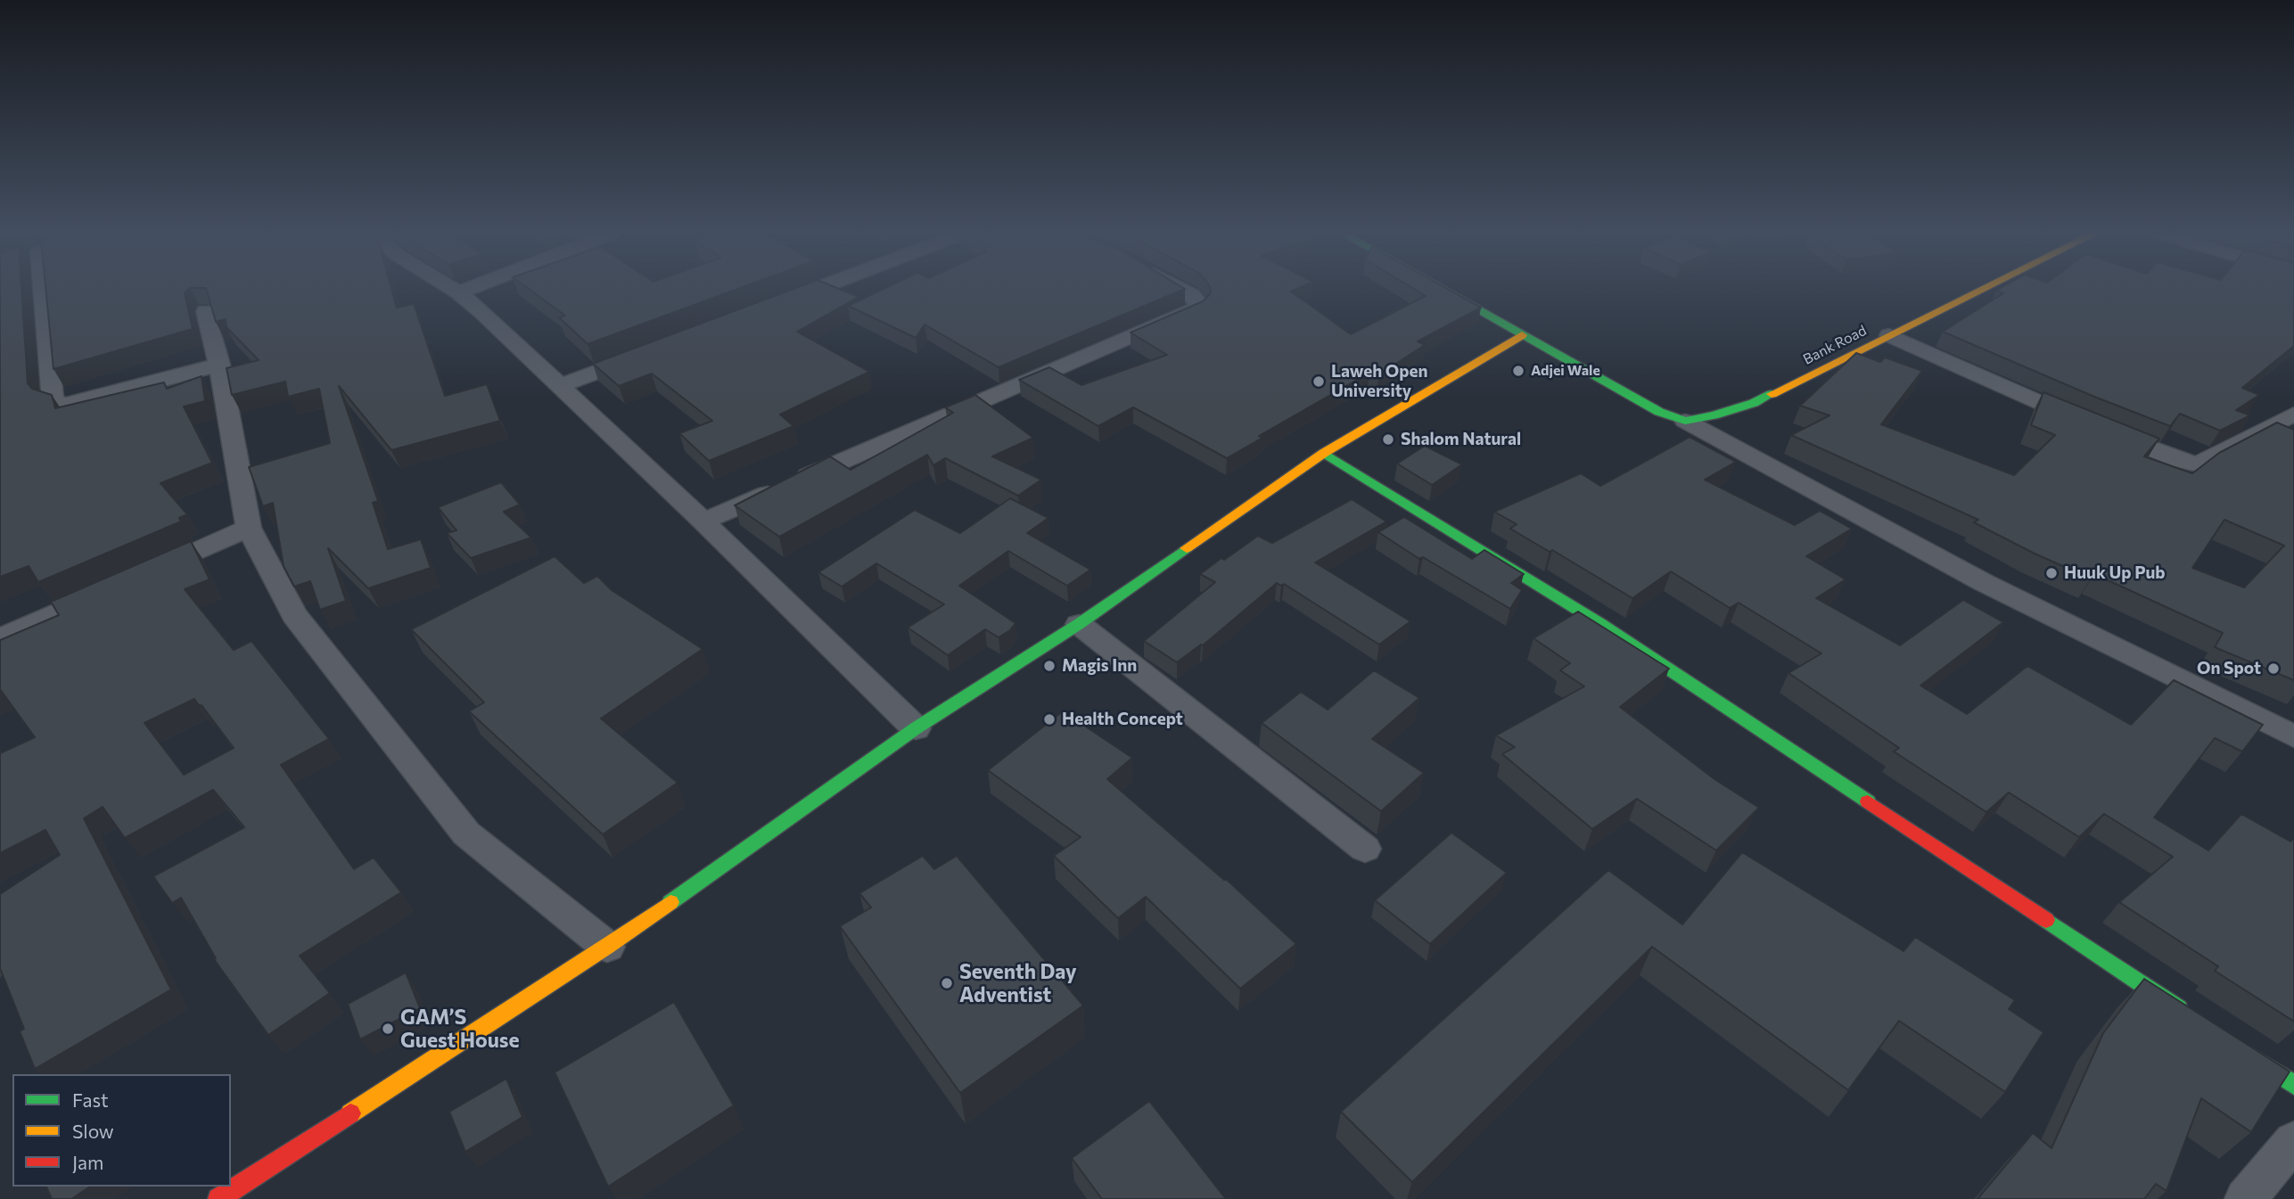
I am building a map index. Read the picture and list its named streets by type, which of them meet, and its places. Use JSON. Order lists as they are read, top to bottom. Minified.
{"streets":{"street":["Bank Road"]},"places":["Adjei Wale","Laweh Open University","Shalom Natural","Huuk Up Pub","Magis Inn","On Spot","Health Concept","Seventh Day Adventist","GAM’S Guest House"],"legend":["Fast","Slow","Jam"]}
